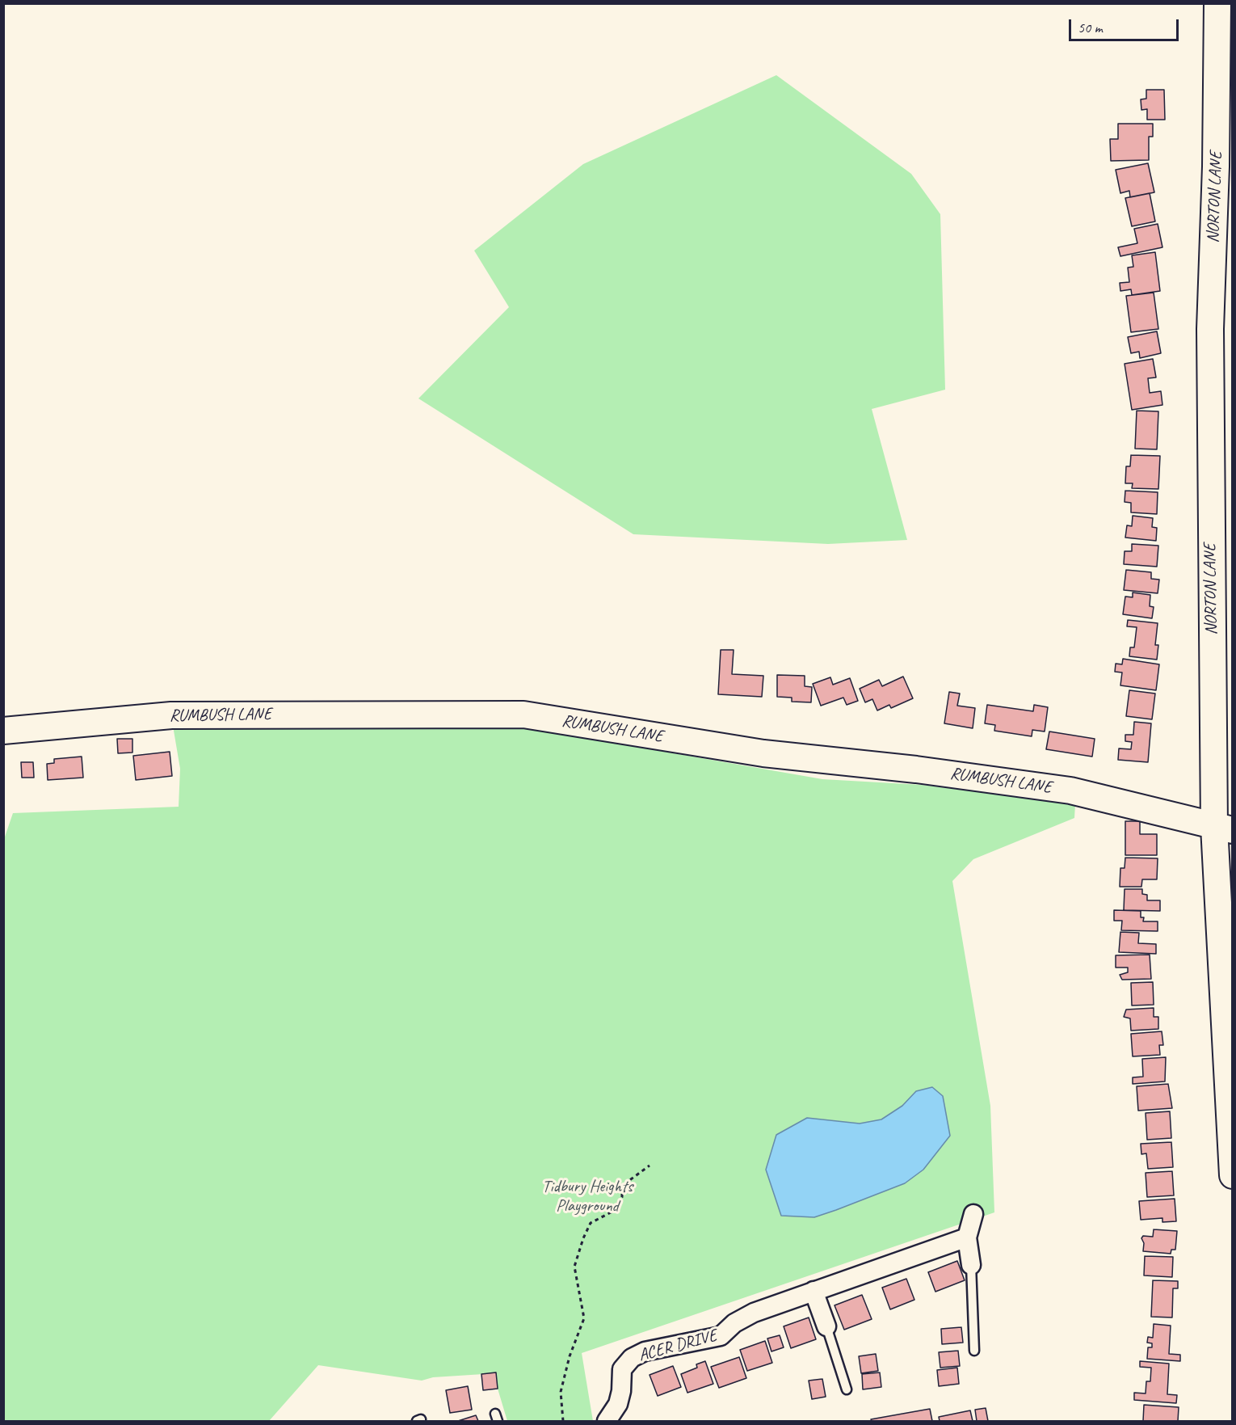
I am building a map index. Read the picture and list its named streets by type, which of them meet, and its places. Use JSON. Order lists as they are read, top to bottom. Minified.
{"streets":{"street":["NORTON LANE","RUMBUSH LANE","ACER DRIVE"]},"crossings":[["NORTON LANE","RUMBUSH LANE"]],"parks":["Tidbury Heights Playground"],"scale_bar":"50 m"}
